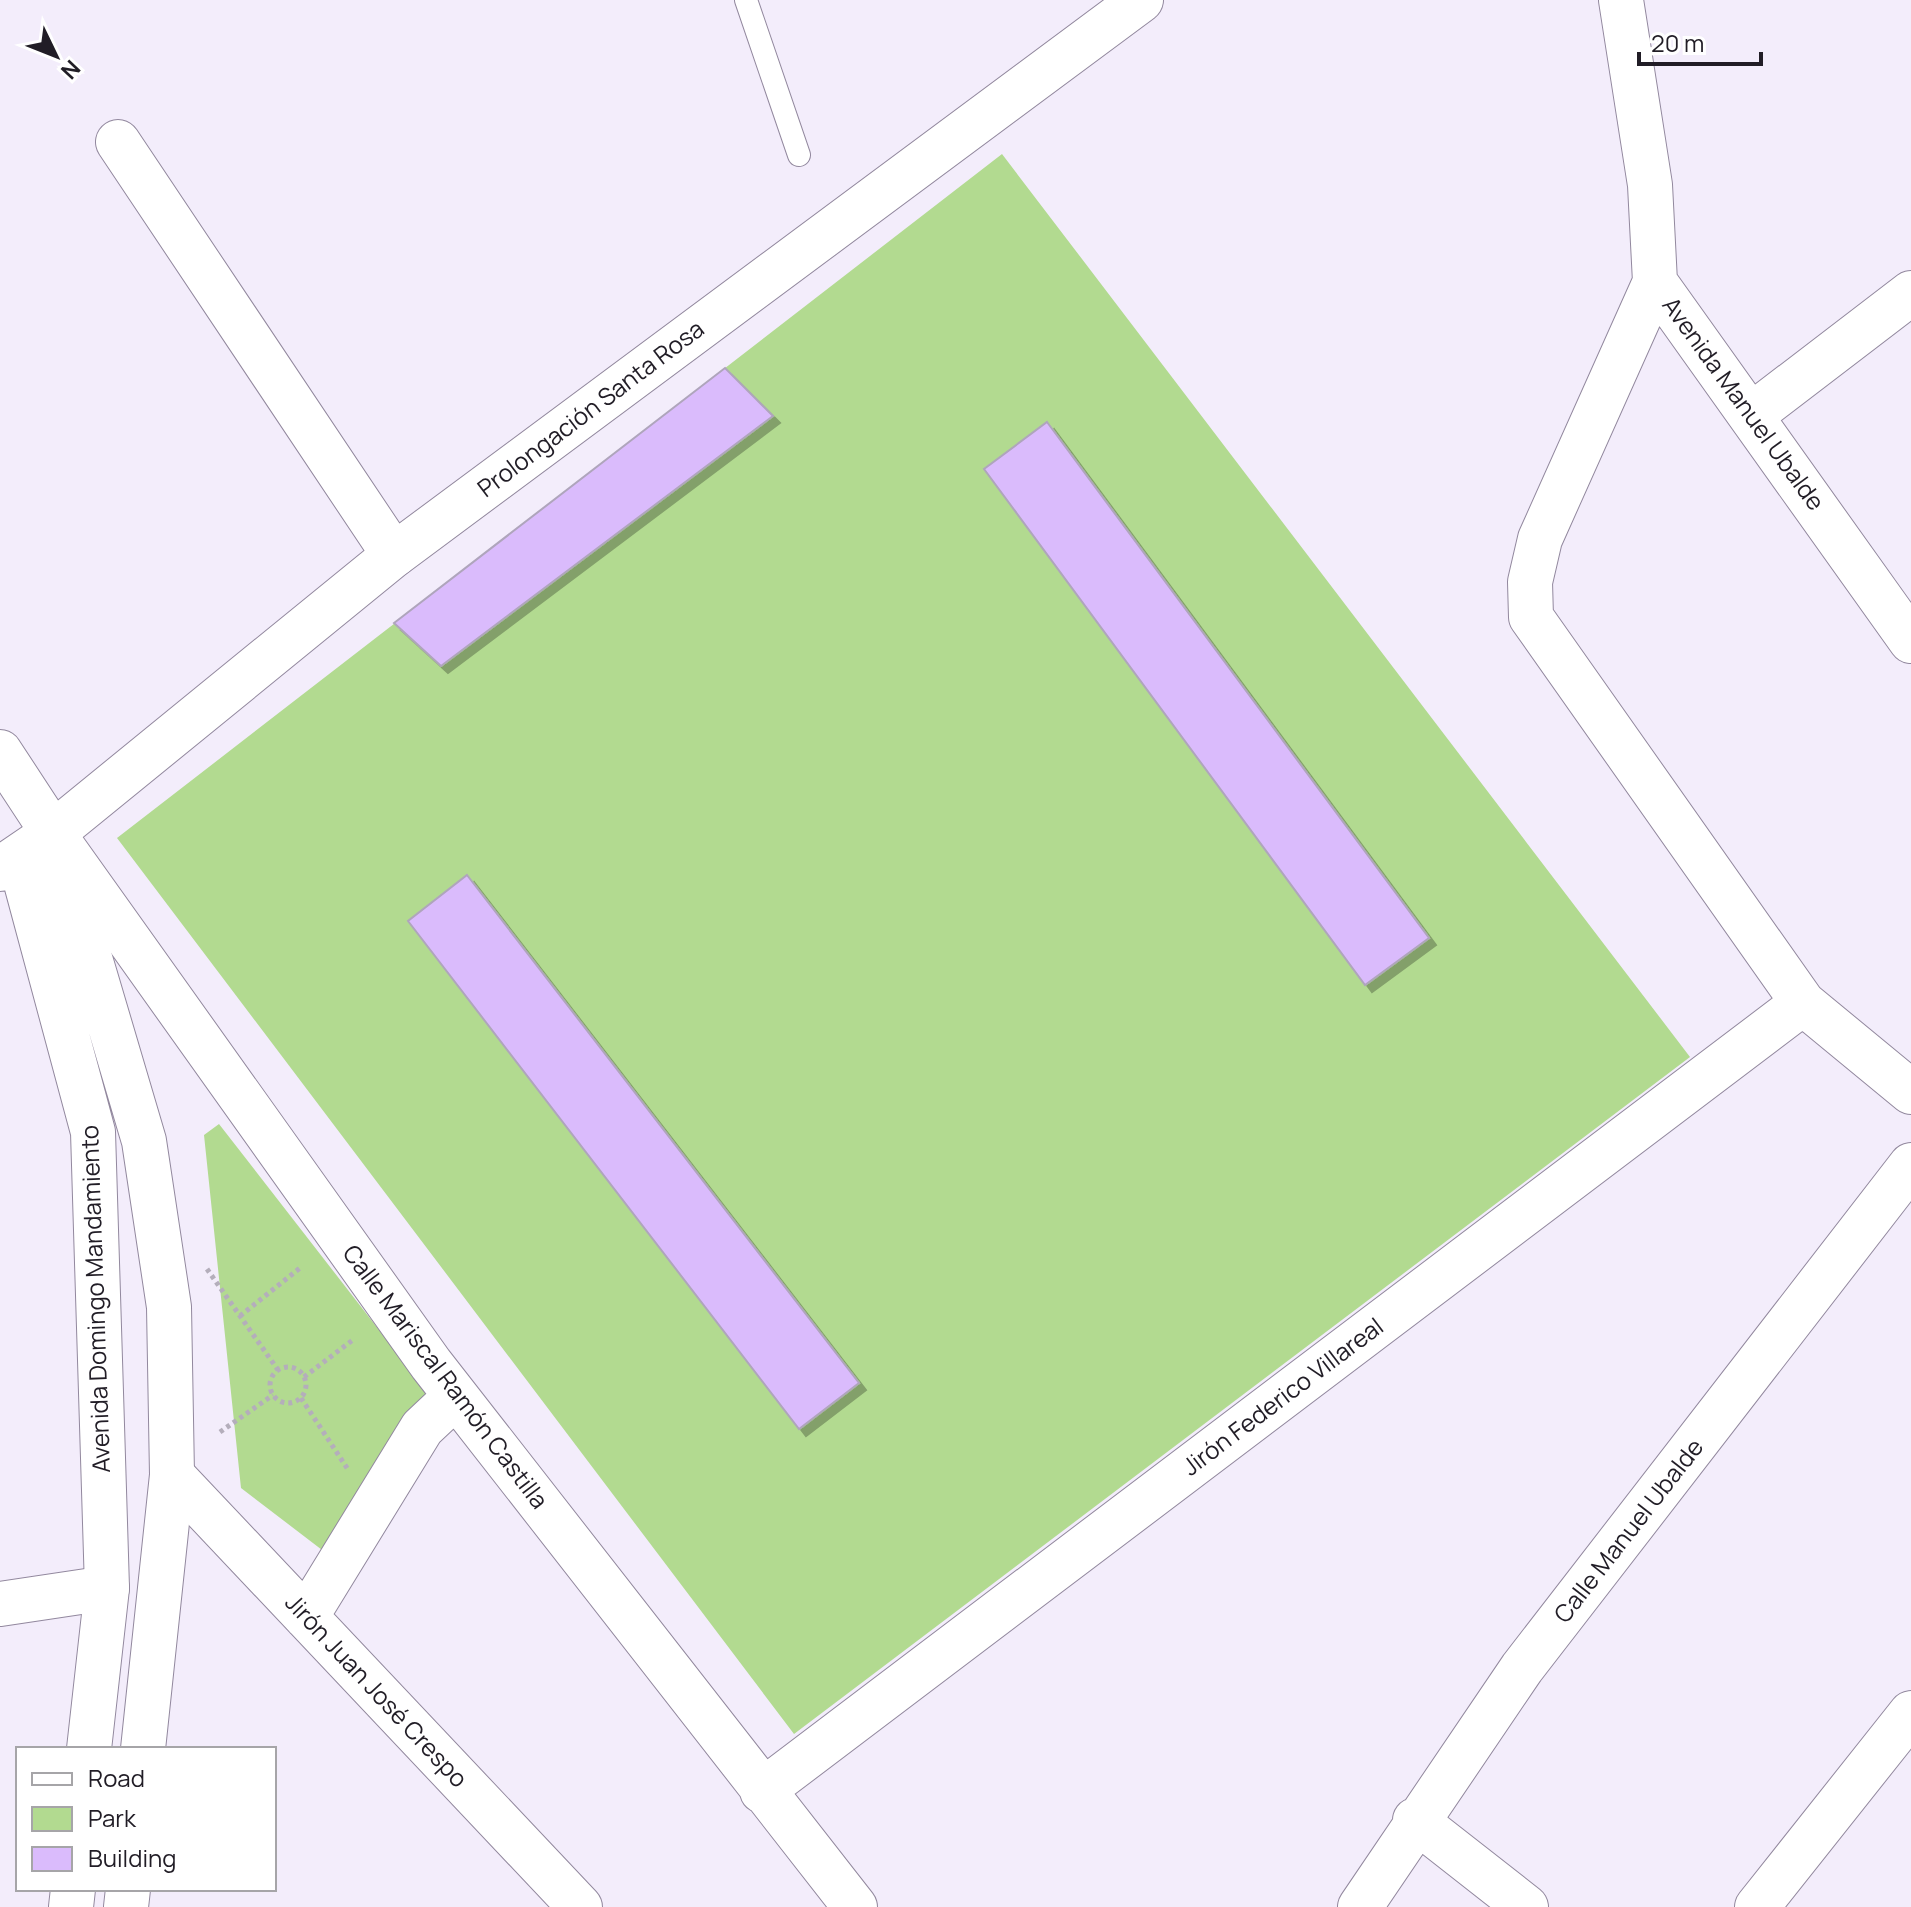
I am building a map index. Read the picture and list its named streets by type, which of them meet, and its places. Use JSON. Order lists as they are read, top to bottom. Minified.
{"streets":{"street":["Avenida Manuel Ubalde","Prolongación Santa Rosa","Avenida Domingo Mandamiento","Calle Mariscal Ramón Castilla","Jirón Federico Villareal","Calle Manuel Ubalde","Jirón Juan José Crespo"]},"crossings":[["Prolongación Santa Rosa","Avenida Domingo Mandamiento"],["Prolongación Santa Rosa","Calle Mariscal Ramón Castilla"],["Avenida Domingo Mandamiento","Calle Mariscal Ramón Castilla"],["Avenida Domingo Mandamiento","Jirón Juan José Crespo"],["Calle Mariscal Ramón Castilla","Jirón Federico Villareal"]],"legend":["Road","Park","Building"],"scale_bar":"20 m","north":"bottom right"}
